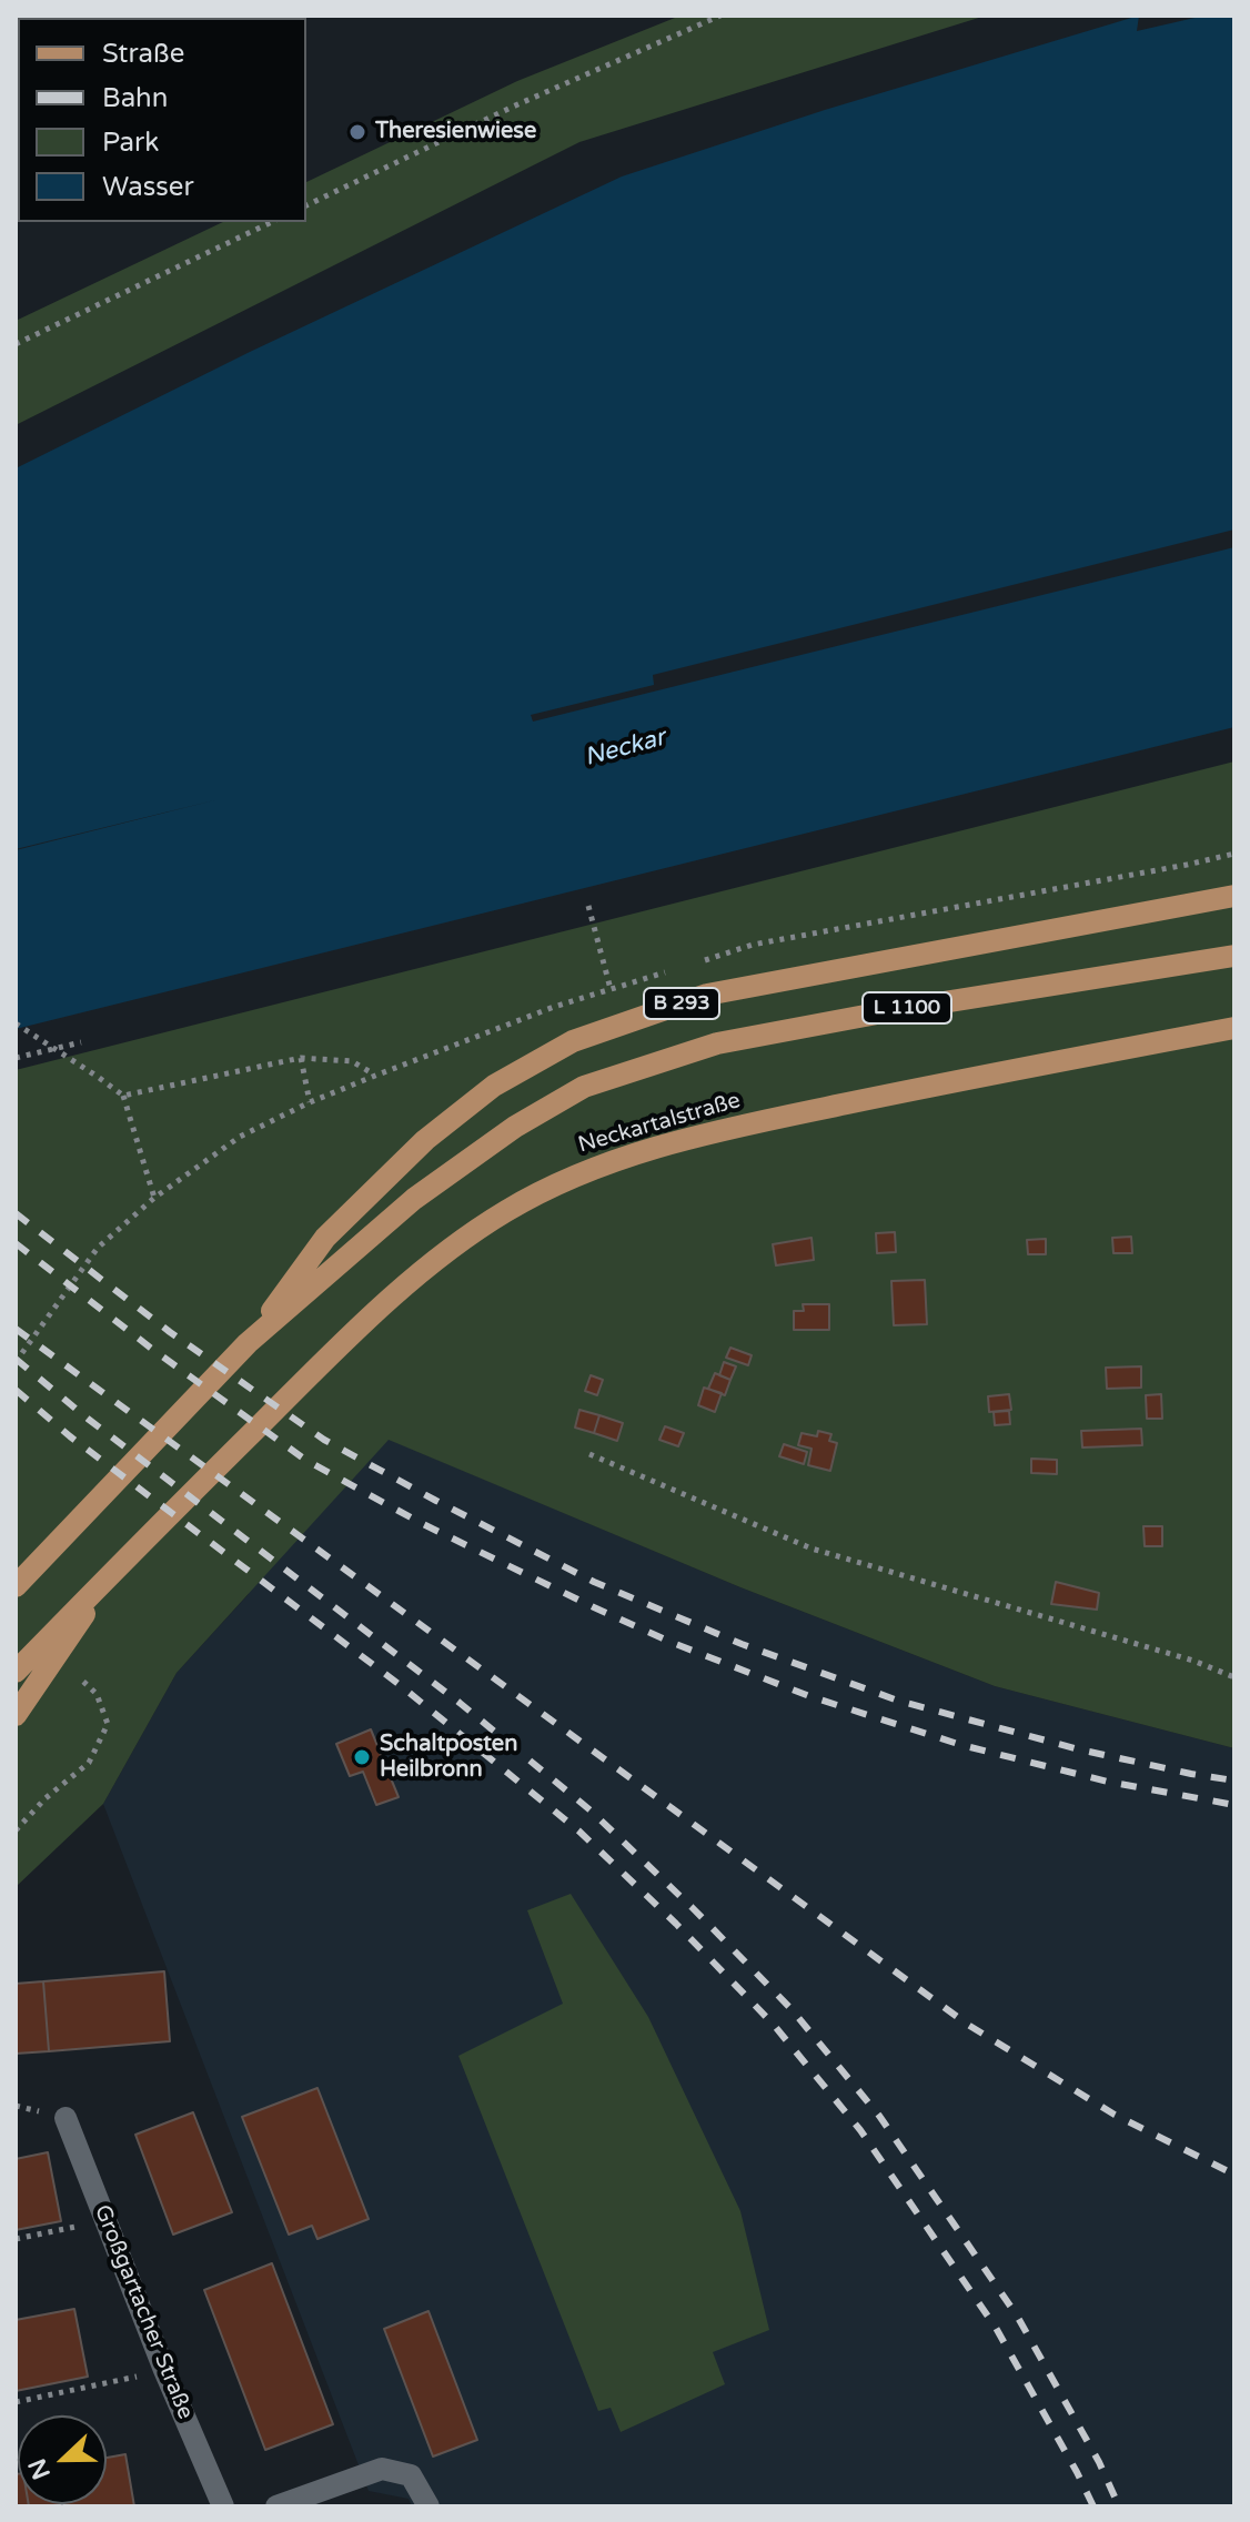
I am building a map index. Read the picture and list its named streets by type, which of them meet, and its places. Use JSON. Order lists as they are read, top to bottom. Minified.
{"streets":{"main road":["B 293","L 1100","Neckartalstraße"],"street":["Großgartacher Straße"]},"crossings":[["B 293","L 1100"]],"water":["Neckar"],"places":["Theresienwiese","Schaltposten Heilbronn"],"legend":["Straße","Bahn","Park","Wasser"],"north":"left"}
